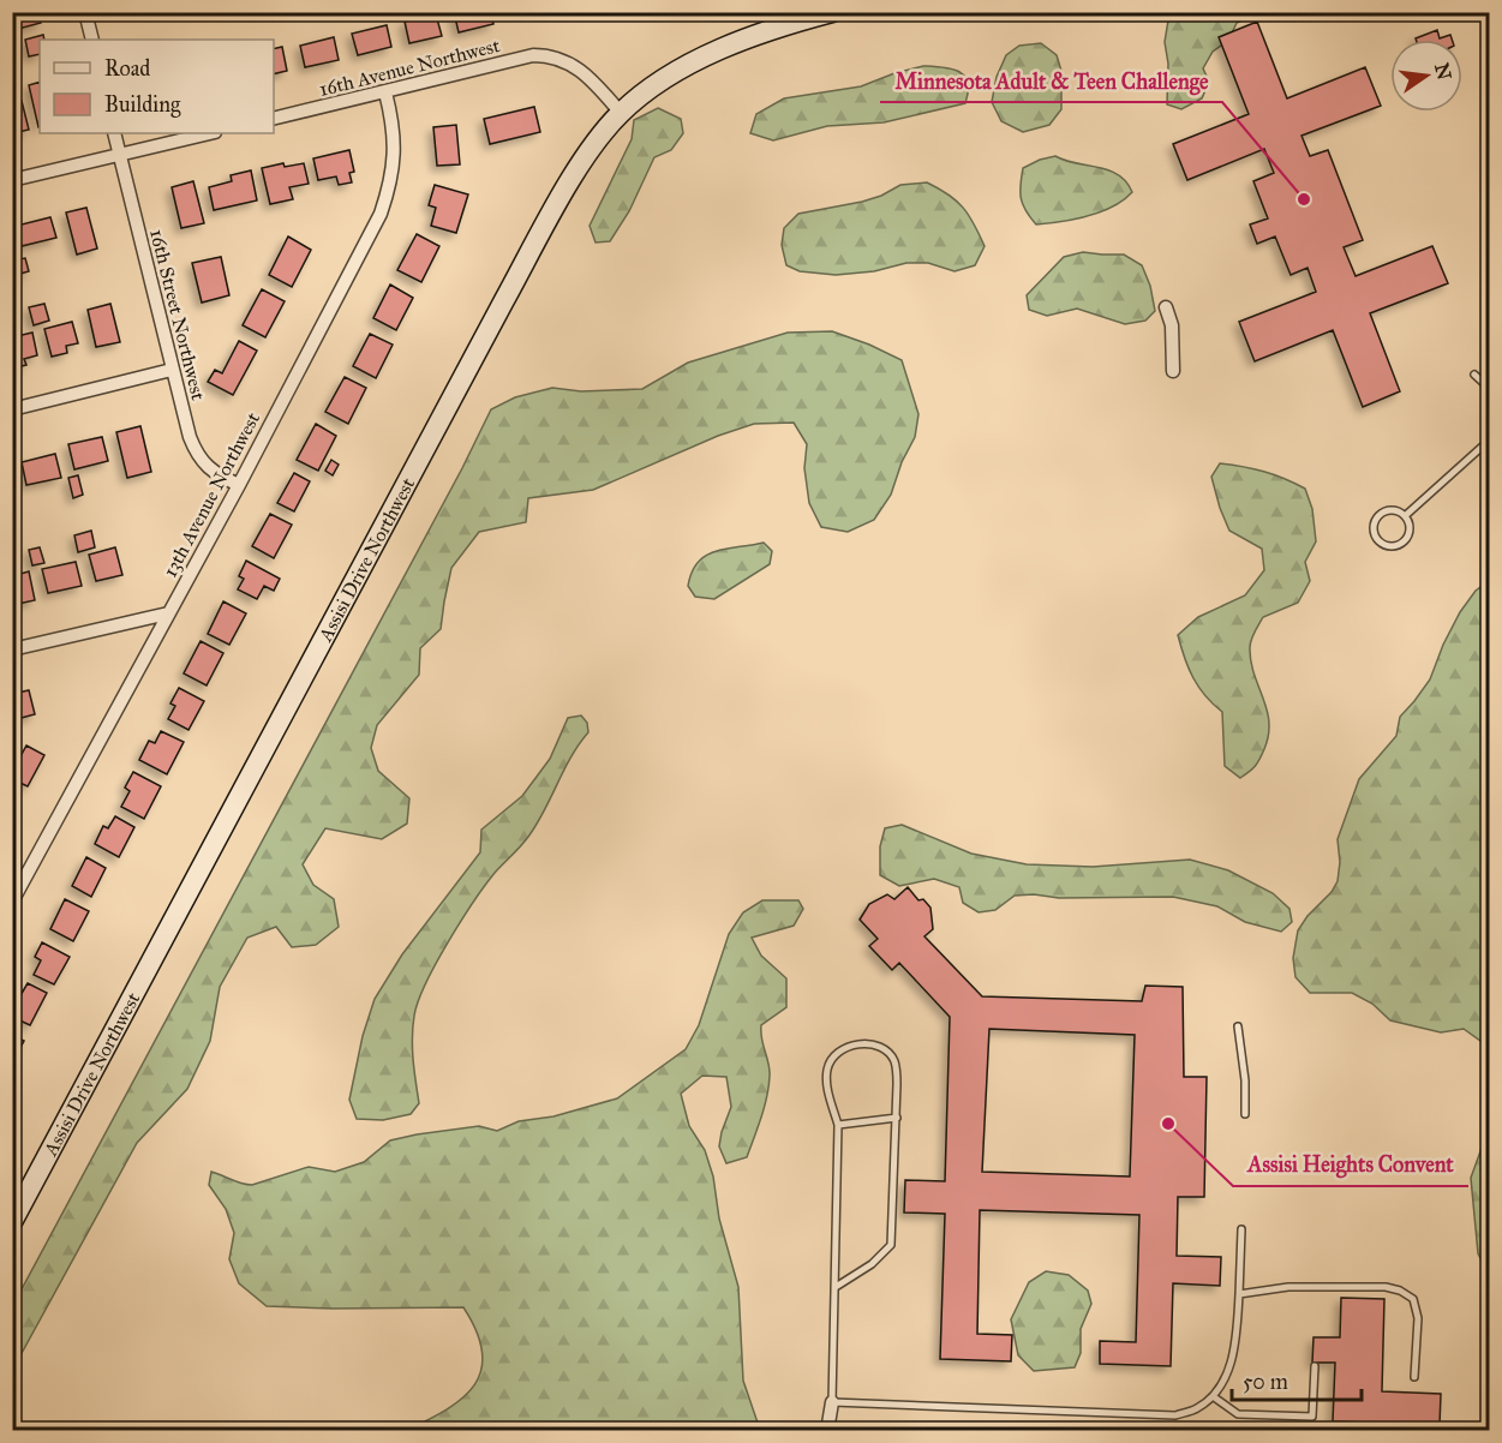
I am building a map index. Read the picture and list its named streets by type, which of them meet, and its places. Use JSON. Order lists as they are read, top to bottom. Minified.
{"streets":{"main road":["Assisi Drive Northwest"],"street":["16th Avenue Northwest","16th Street Northwest","13th Avenue Northwest"]},"crossings":[["16th Avenue Northwest","13th Avenue Northwest"],["16th Avenue Northwest","Assisi Drive Northwest"],["16th Street Northwest","13th Avenue Northwest"]],"places":["Minnesota Adult & Teen Challenge","Assisi Heights Convent"],"legend":["Road","Building"],"scale_bar":"50 m","north":"right"}
